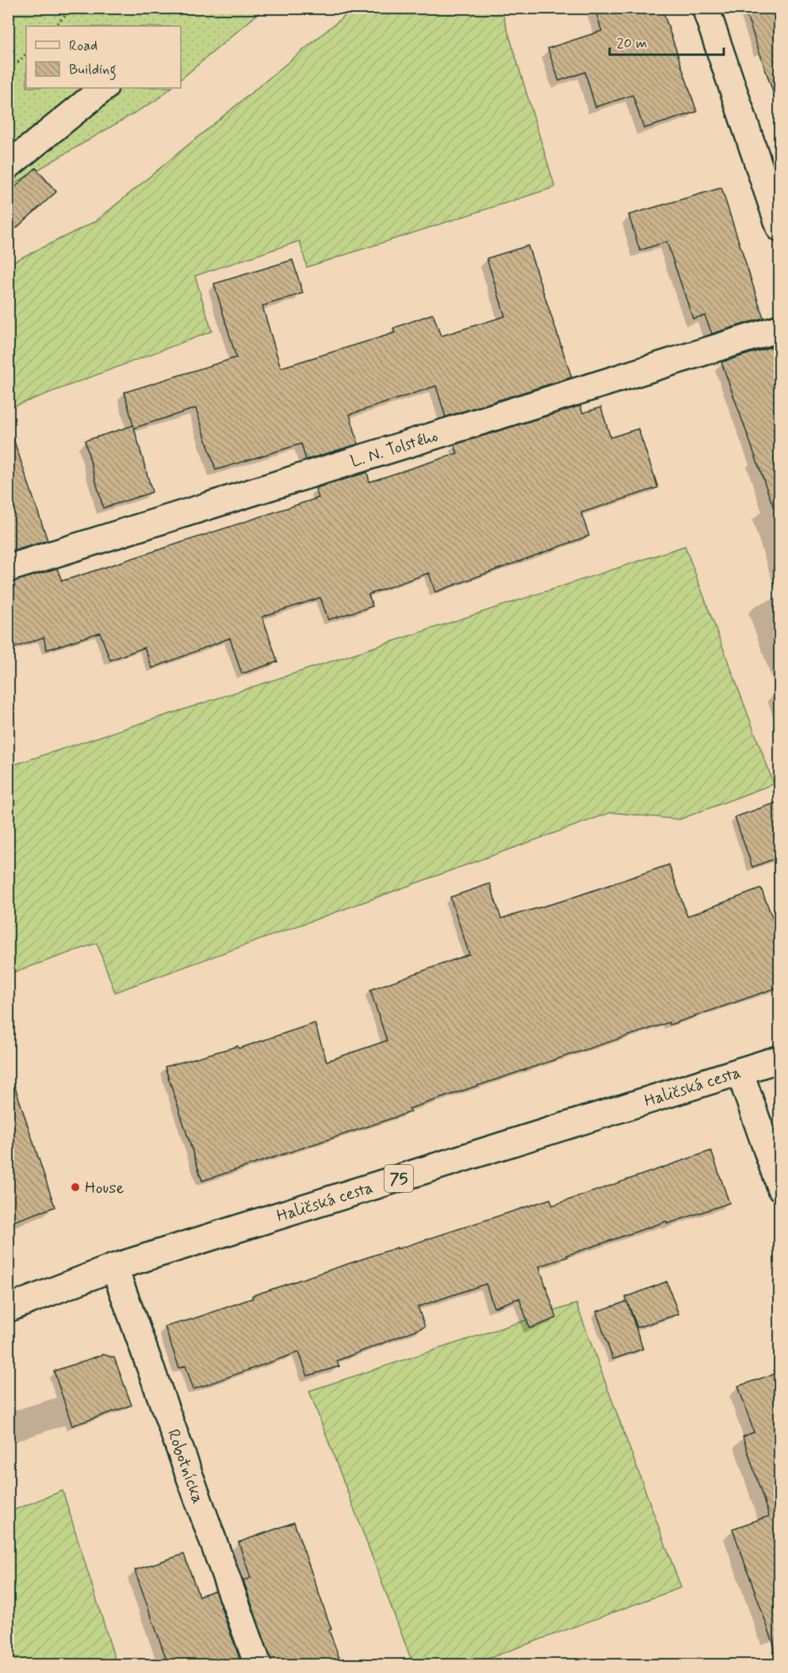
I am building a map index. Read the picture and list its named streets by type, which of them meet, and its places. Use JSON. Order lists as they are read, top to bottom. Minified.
{"streets":{"street":["L. N. Tolstého","Haličská cesta","75","Robotnícka"]},"crossings":[["Haličská cesta","Robotnícka"]],"places":["House"],"legend":["Road","Building"],"scale_bar":"20 m"}
